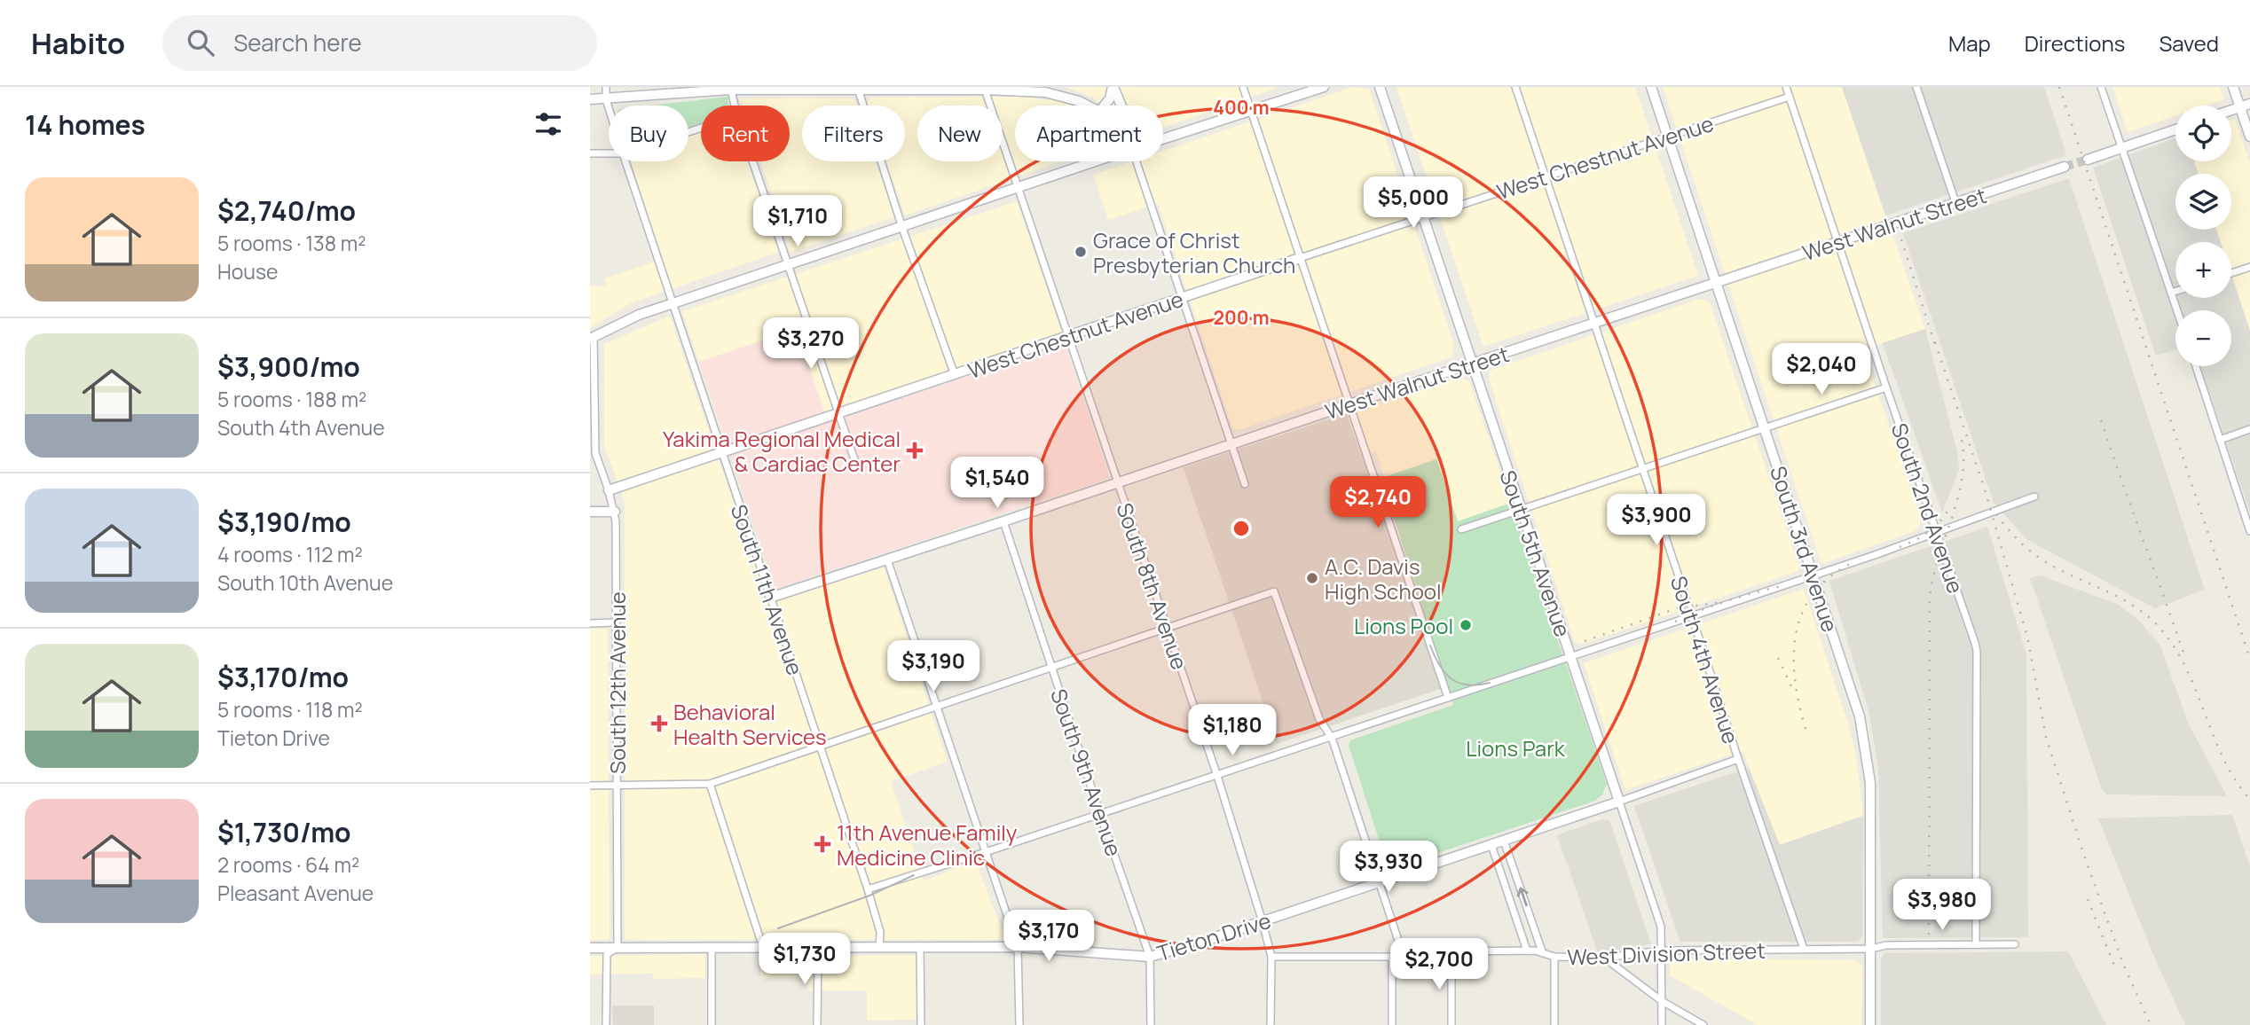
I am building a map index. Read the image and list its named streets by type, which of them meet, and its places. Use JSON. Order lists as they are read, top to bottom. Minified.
{"streets":{"main road":["West Chestnut Avenue","West Walnut Street","South 3rd Avenue","South 5th Avenue","Tieton Drive"],"street":["South 2nd Avenue","South 8th Avenue","South 11th Avenue","South 4th Avenue","South 12th Avenue","South 9th Avenue","West Division Street"]},"crossings":[["West Chestnut Avenue","South 2nd Avenue"],["West Chestnut Avenue","South 3rd Avenue"],["West Chestnut Avenue","South 5th Avenue"],["West Chestnut Avenue","South 8th Avenue"],["West Chestnut Avenue","South 11th Avenue"],["West Chestnut Avenue","South 4th Avenue"],["West Chestnut Avenue","South 12th Avenue"],["West Walnut Street","South 2nd Avenue"],["West Walnut Street","South 3rd Avenue"],["West Walnut Street","South 5th Avenue"],["West Walnut Street","South 8th Avenue"],["West Walnut Street","South 11th Avenue"],["West Walnut Street","South 4th Avenue"],["West Walnut Street","South 9th Avenue"],["South 2nd Avenue","West Division Street"],["South 3rd Avenue","West Division Street"],["South 5th Avenue","Tieton Drive"],["South 5th Avenue","West Division Street"],["South 8th Avenue","Tieton Drive"],["South 8th Avenue","West Division Street"],["South 11th Avenue","Tieton Drive"],["South 4th Avenue","Tieton Drive"],["South 4th Avenue","West Division Street"],["South 12th Avenue","Tieton Drive"],["South 9th Avenue","Tieton Drive"]],"parks":["Lions Park"],"places":{"other":["Grace of Christ Presbyterian Church","A.C. Davis High School","Lions Pool"],"health":["Yakima Regional Medical & Cardiac Center","Behavioral Health Services","11th Avenue Family Medicine Clinic"]},"page":{"header":"Habito","search":"Search here","nav":["Map","Directions","Saved"],"heading":"14 homes","map_buttons":["+","−"],"chip":["Buy","Rent","Filters","New","Apartment"],"list":[{"name":"$2,740/mo","note":"5 rooms · 138 m² · House"},{"name":"$3,900/mo","note":"5 rooms · 188 m² · South 4th Avenue"},{"name":"$3,190/mo","note":"4 rooms · 112 m² · South 10th Avenue"},{"name":"$3,170/mo","note":"5 rooms · 118 m² · Tieton Drive"},{"name":"$1,730/mo","note":"2 rooms · 64 m² · Pleasant Avenue"}],"price":["$5,000","$1,710","$3,270","$2,040","$1,540","$2,740","$3,900","$3,190","$1,180","$3,930","$3,980","$3,170","$1,730","$2,700"]},"rings":["400 m","200 m"]}
